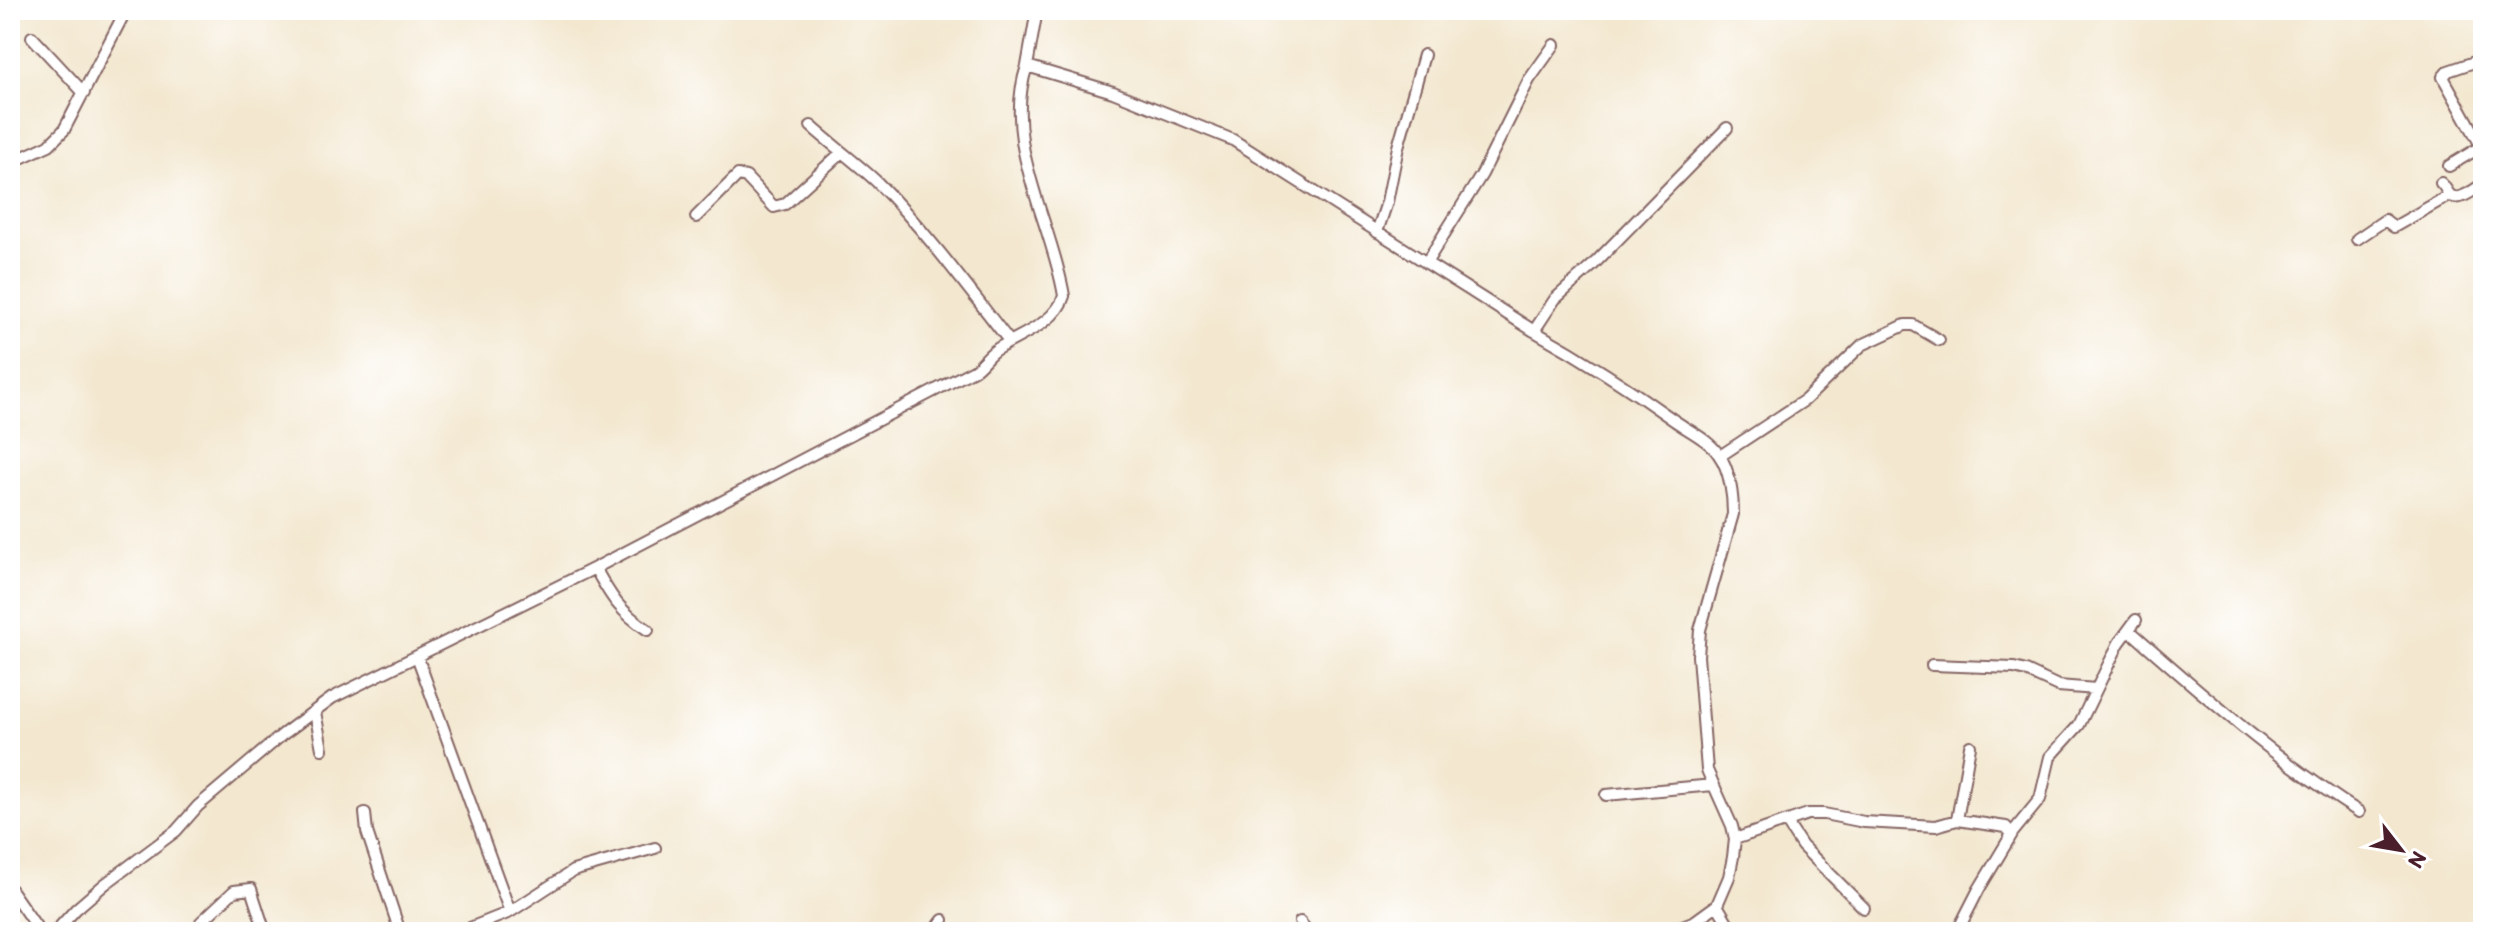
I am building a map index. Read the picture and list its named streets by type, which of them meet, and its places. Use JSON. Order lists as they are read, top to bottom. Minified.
{"north":"bottom right"}
